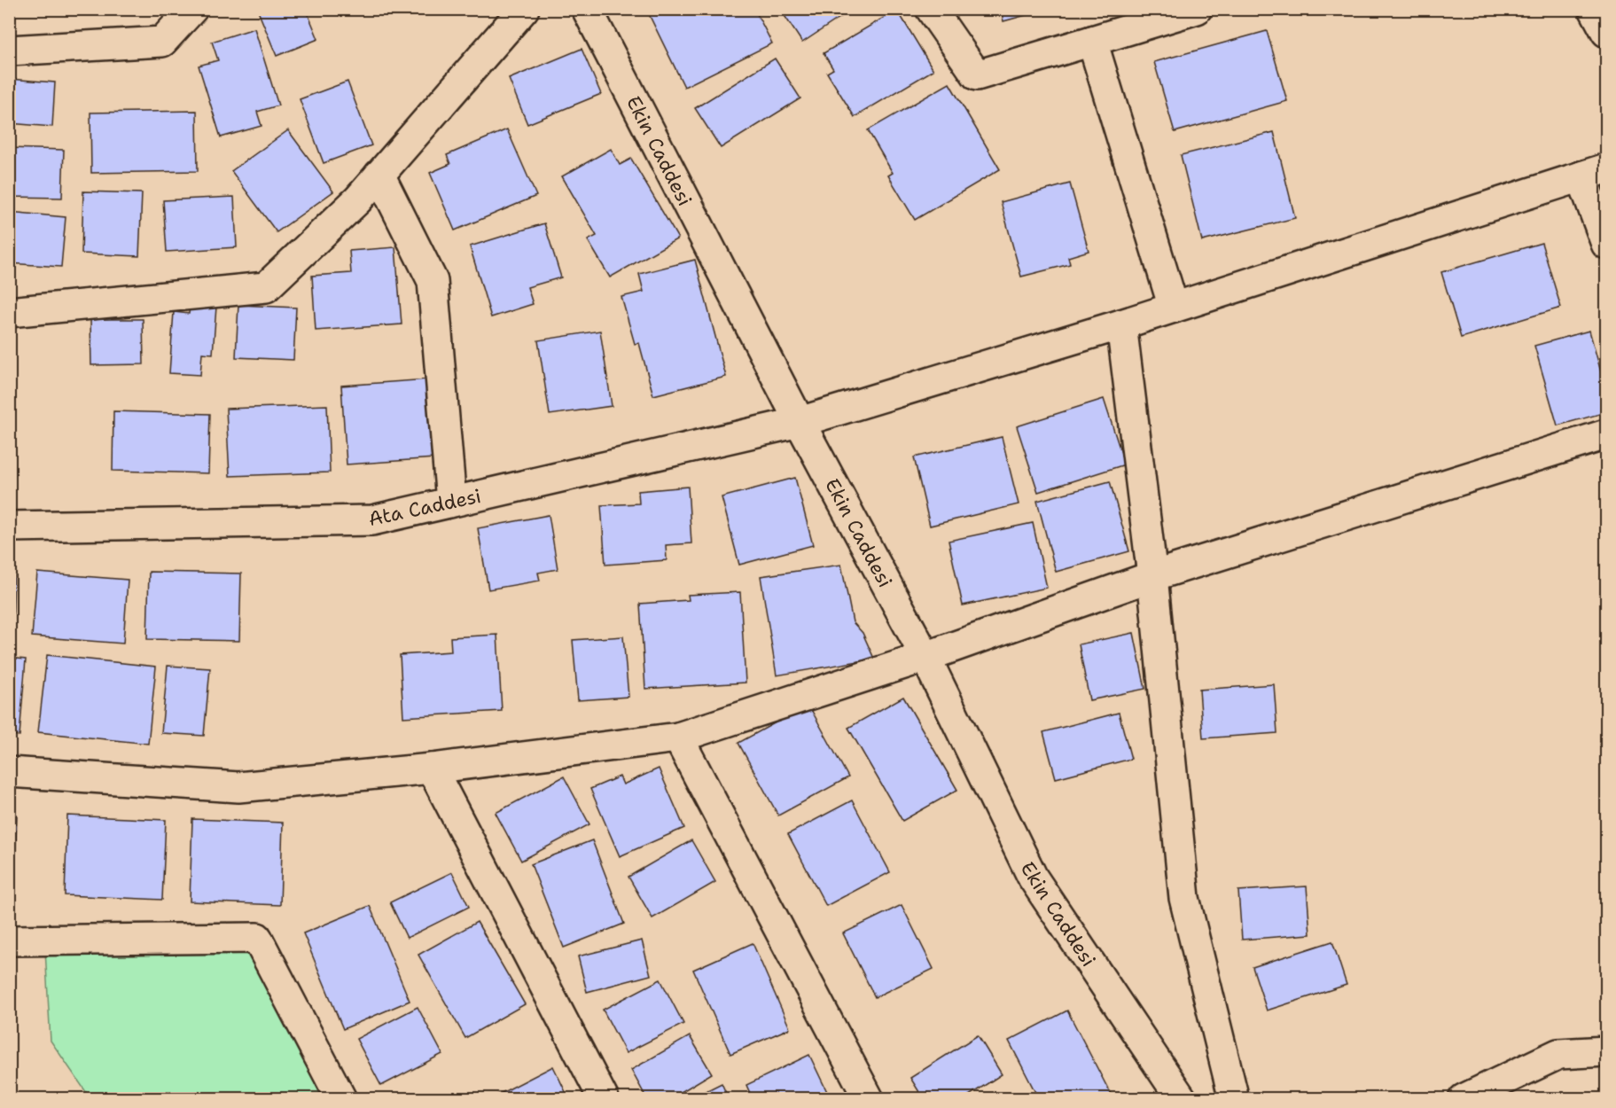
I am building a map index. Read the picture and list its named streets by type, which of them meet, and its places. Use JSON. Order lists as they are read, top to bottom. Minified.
{"streets":{"street":["Ekin Caddesi","Ata Caddesi"]},"crossings":[["Ekin Caddesi","Ata Caddesi"]]}
